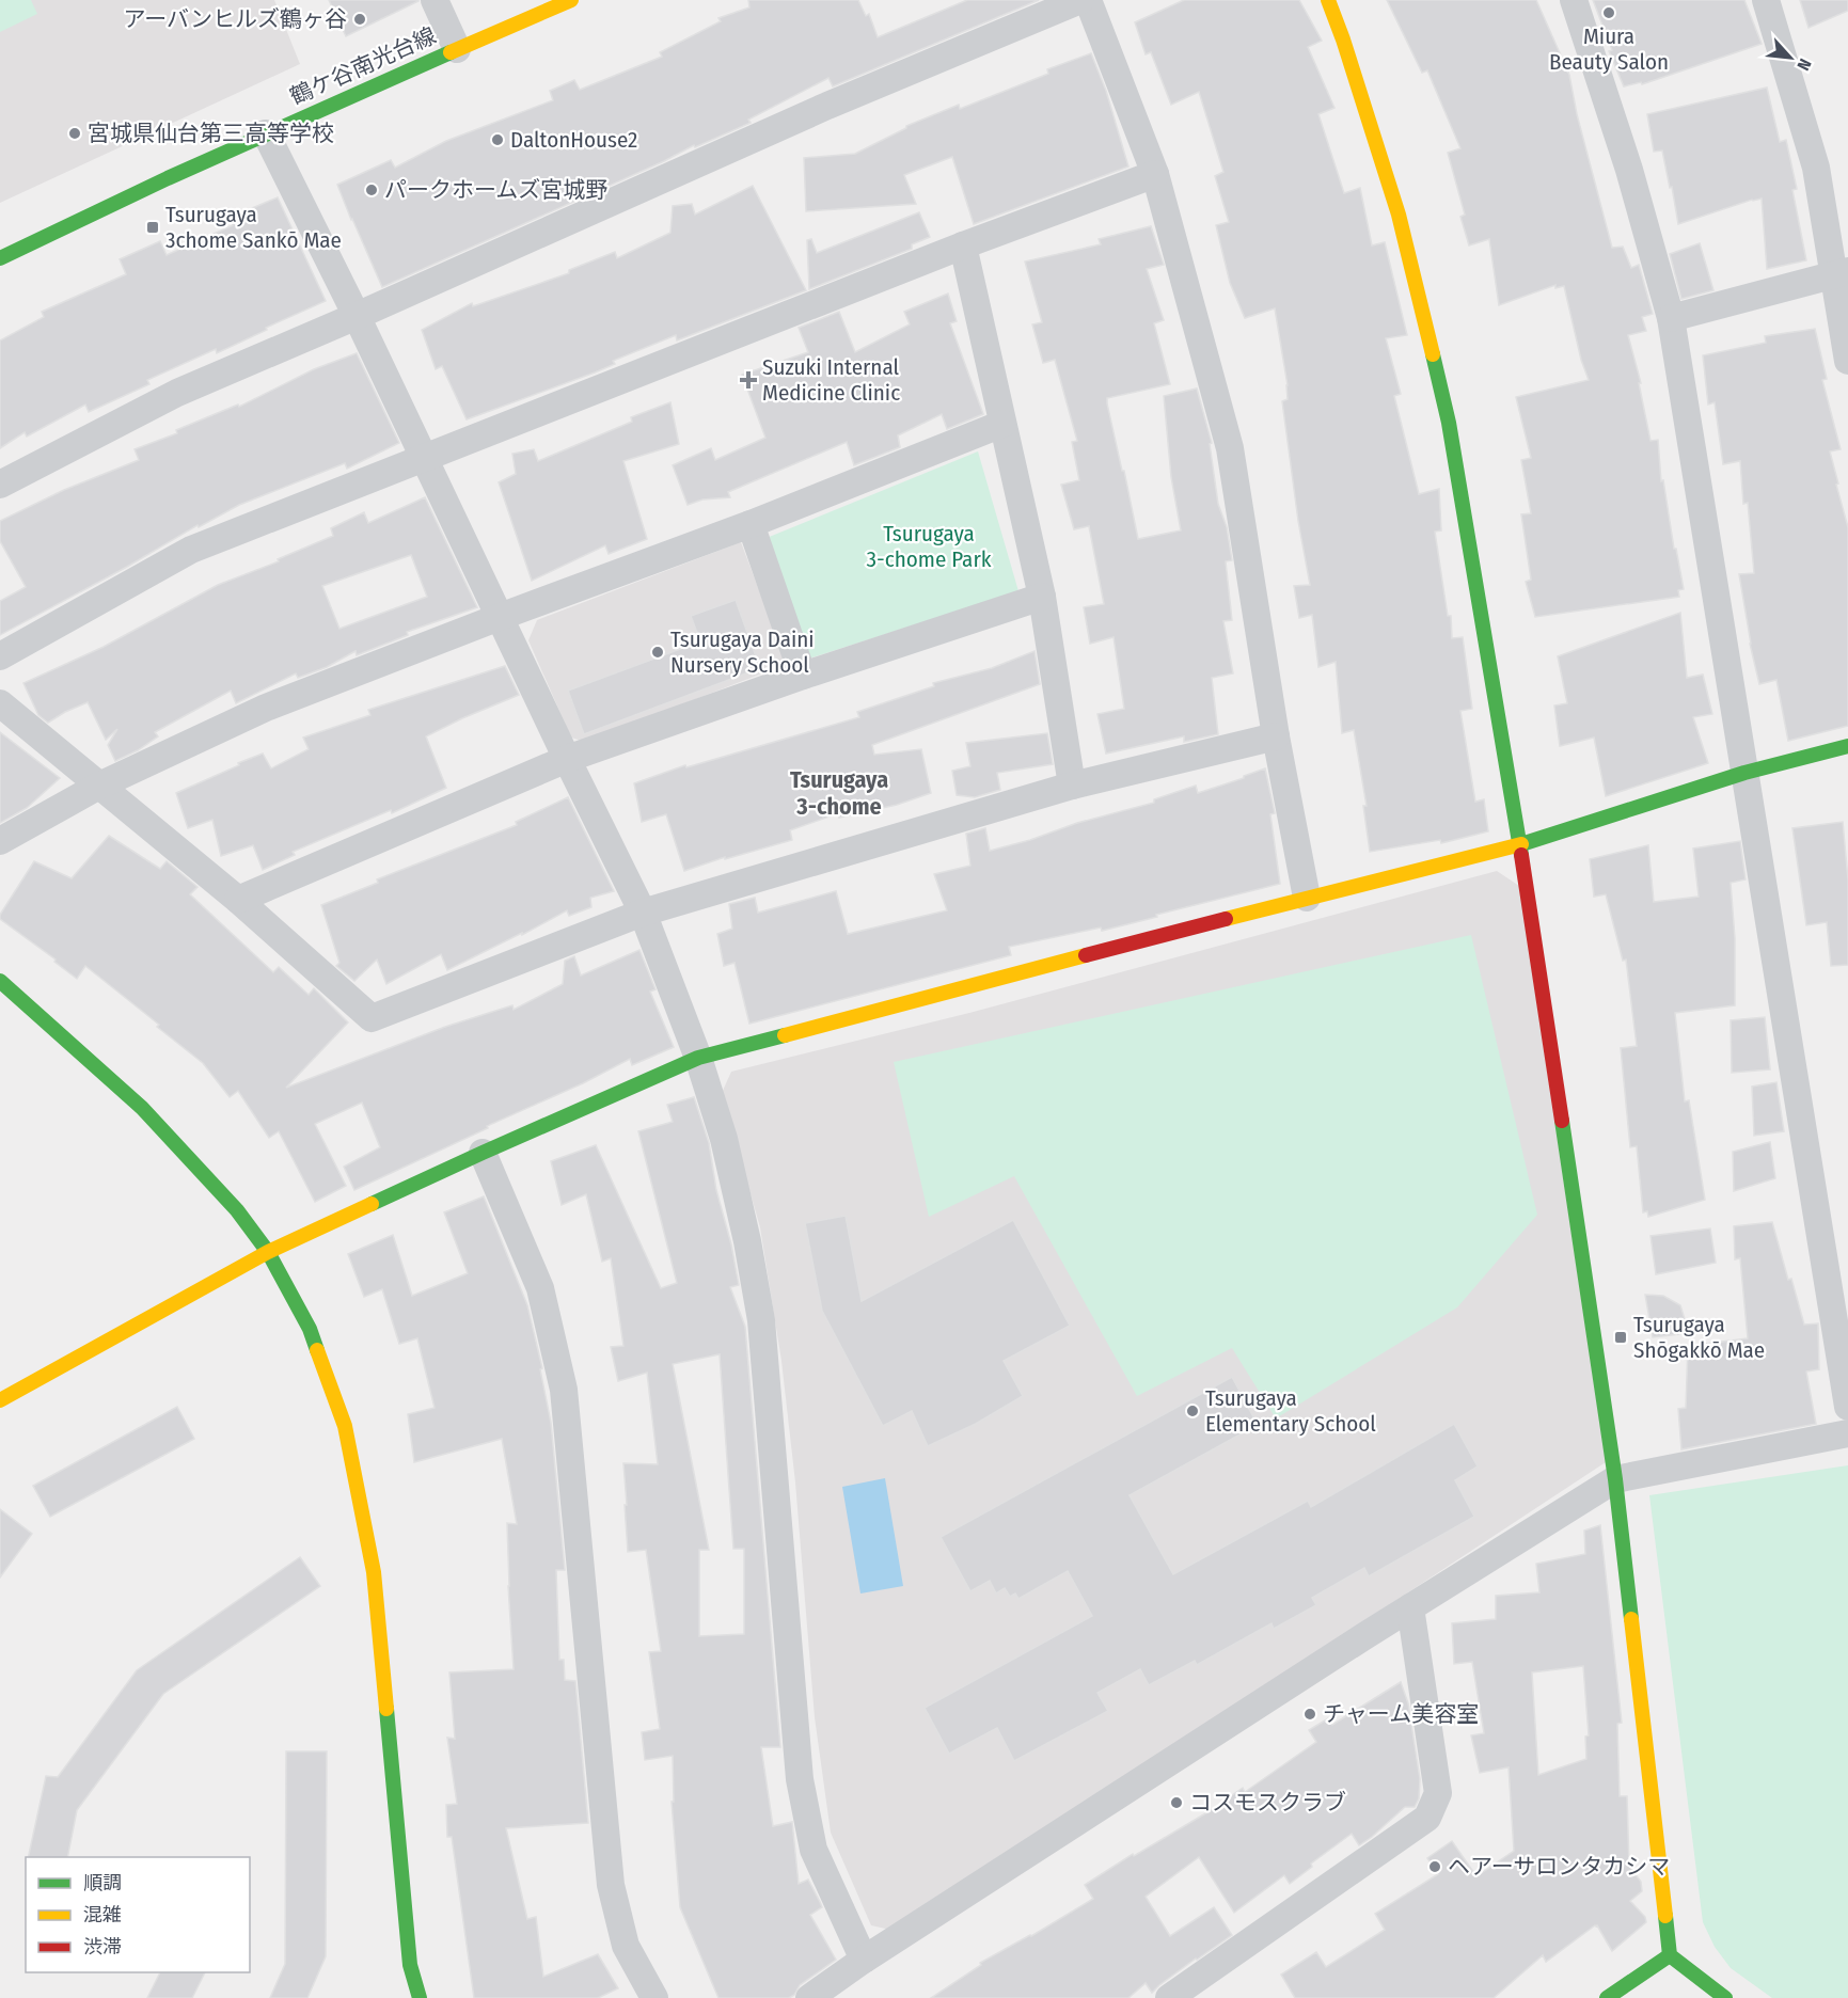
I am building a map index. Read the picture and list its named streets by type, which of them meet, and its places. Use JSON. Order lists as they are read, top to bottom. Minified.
{"streets":{"street":["鶴ケ谷南光台線"]},"districts":["Tsurugaya 3-chome"],"parks":["Tsurugaya 3-chome Park"],"places":{"other":["Miura Beauty Salon","アーバンヒルズ鶴ヶ谷","宮城県仙台第三高等学校","DaltonHouse2","パークホームズ宮城野","Tsurugaya Daini Nursery School","Tsurugaya Elementary School","チャーム美容室","コスモスクラブ","ヘアーサロンタカシマ"],"transit":["Tsurugaya 3chome Sankō Mae","Tsurugaya Shōgakkō Mae"],"health":["Suzuki Internal Medicine Clinic"]},"legend":["順調","混雑","渋滞"],"north":"bottom right"}
